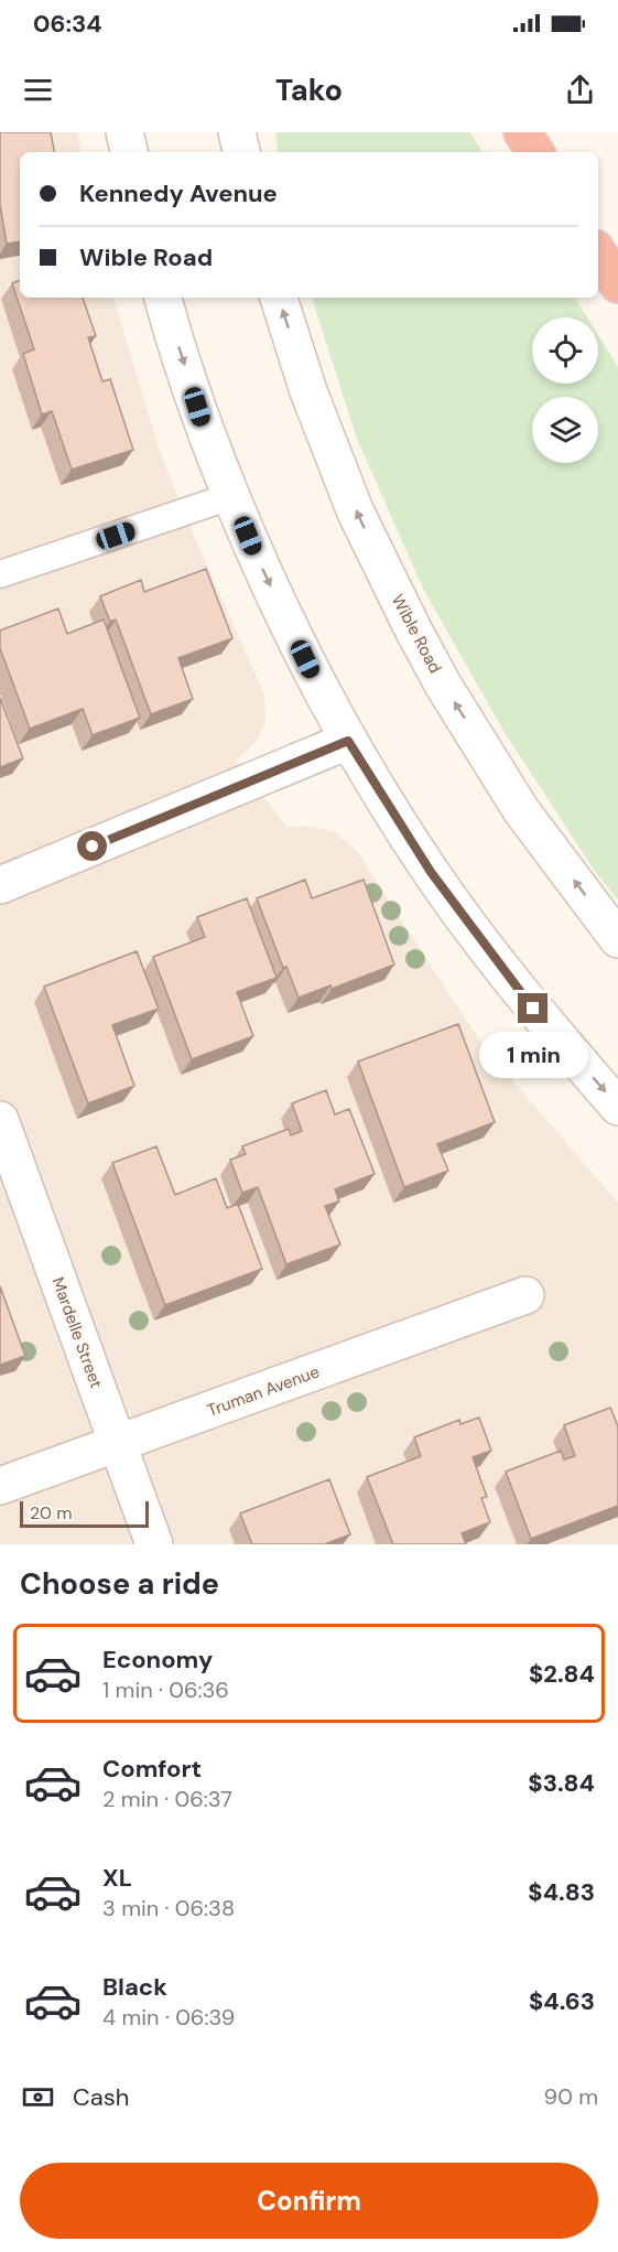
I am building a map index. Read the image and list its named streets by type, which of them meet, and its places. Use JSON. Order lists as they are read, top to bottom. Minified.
{"streets":{"street":["Wible Road","Mardelle Street","Truman Avenue"]},"crossings":[["Mardelle Street","Truman Avenue"]],"scale_bar":"20 m","page":{"status":"06:34","header":"Tako","banner":["Kennedy Avenue","Wible Road"],"bubble":"1 min","scale":"20 m","heading":"Choose a ride","list":[{"name":"Economy","note":"1 min · 06:36","value":"$2.84"},{"name":"Comfort","note":"2 min · 06:37","value":"$3.84"},{"name":"XL","note":"3 min · 06:38","value":"$4.83"},{"name":"Black","note":"4 min · 06:39","value":"$4.63"}],"pay":["Cash","90 m"],"buttons":"Confirm"}}
